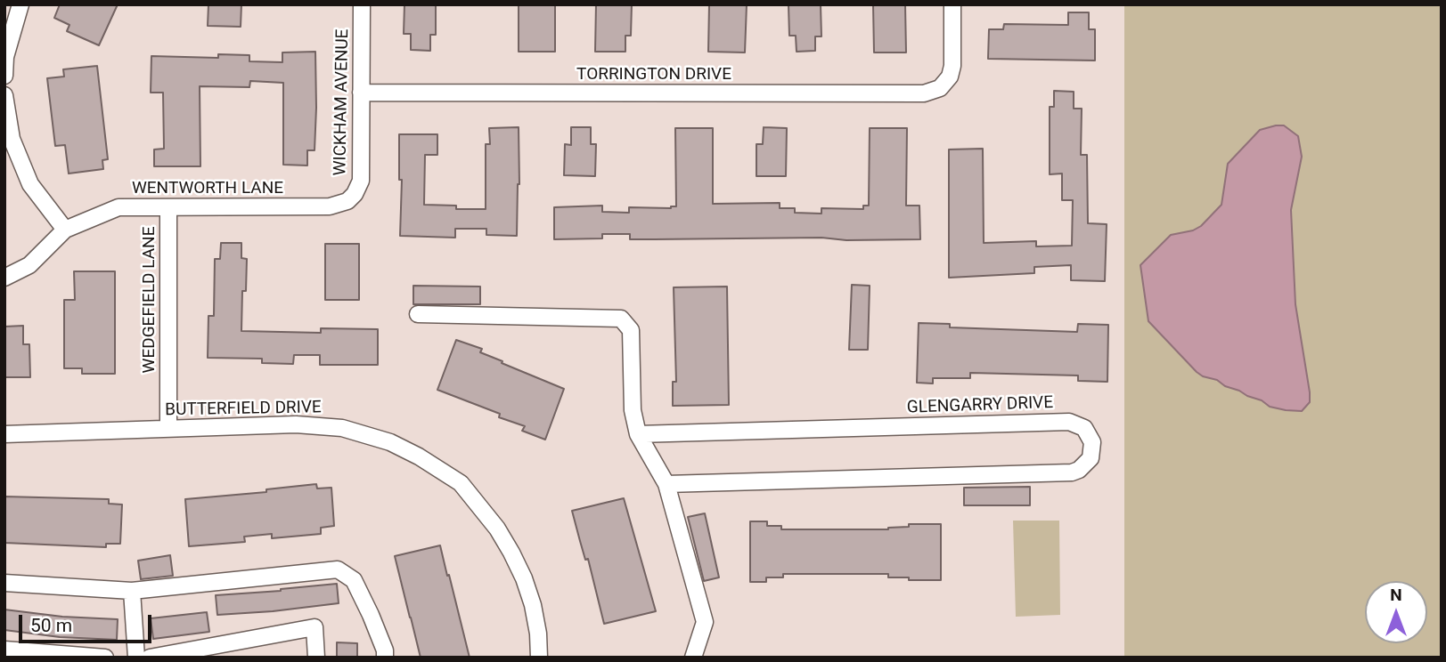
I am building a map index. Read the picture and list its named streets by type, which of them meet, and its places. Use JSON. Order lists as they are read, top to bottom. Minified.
{"streets":{"street":["TORRINGTON DRIVE","WICKHAM AVENUE","WENTWORTH LANE","WEDGEFIELD LANE","GLENGARRY DRIVE","BUTTERFIELD DRIVE"]},"crossings":[["TORRINGTON DRIVE","WICKHAM AVENUE"],["WICKHAM AVENUE","WENTWORTH LANE"],["WENTWORTH LANE","WEDGEFIELD LANE"],["WEDGEFIELD LANE","BUTTERFIELD DRIVE"]],"scale_bar":"50 m","north":"top"}
